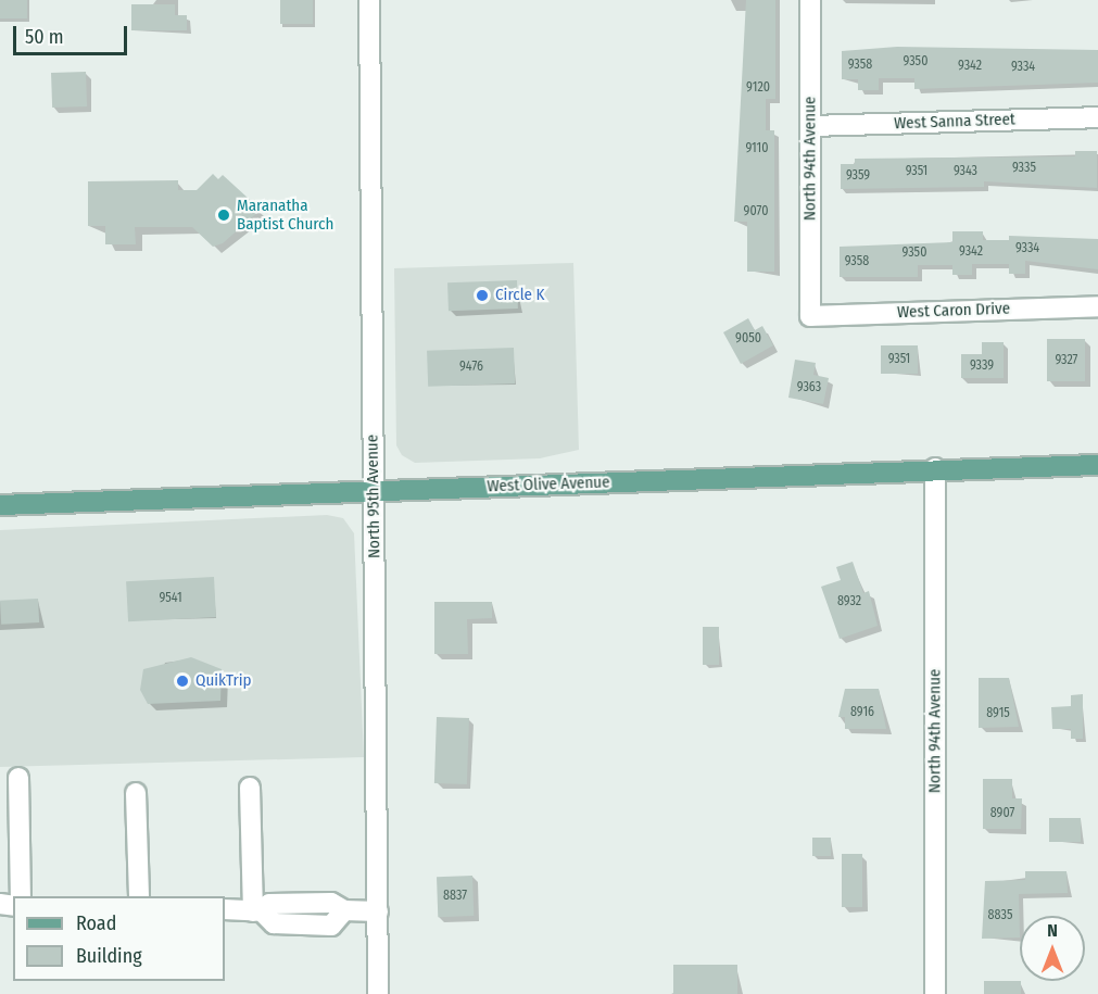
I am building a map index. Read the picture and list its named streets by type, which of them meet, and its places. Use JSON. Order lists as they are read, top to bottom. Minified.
{"streets":{"main road":["West Olive Avenue"],"street":["West Sanna Street","North 94th Avenue","West Caron Drive","North 95th Avenue"]},"crossings":[["West Sanna Street","North 94th Avenue"],["North 94th Avenue","West Caron Drive"],["North 94th Avenue","West Olive Avenue"],["West Olive Avenue","North 95th Avenue"]],"places":["Maranatha Baptist Church","Circle K","QuikTrip"],"house_numbers":["9350","9358","9342","9334","9120","9110","9335","9351","9343","9359","9070","9334","9342","9350","9358","9050","9351","9327","9339","9476","9363","9541","8932","8916","8915","8907","8837","8835"],"legend":["Road","Building"],"scale_bar":"50 m","north":"top"}
